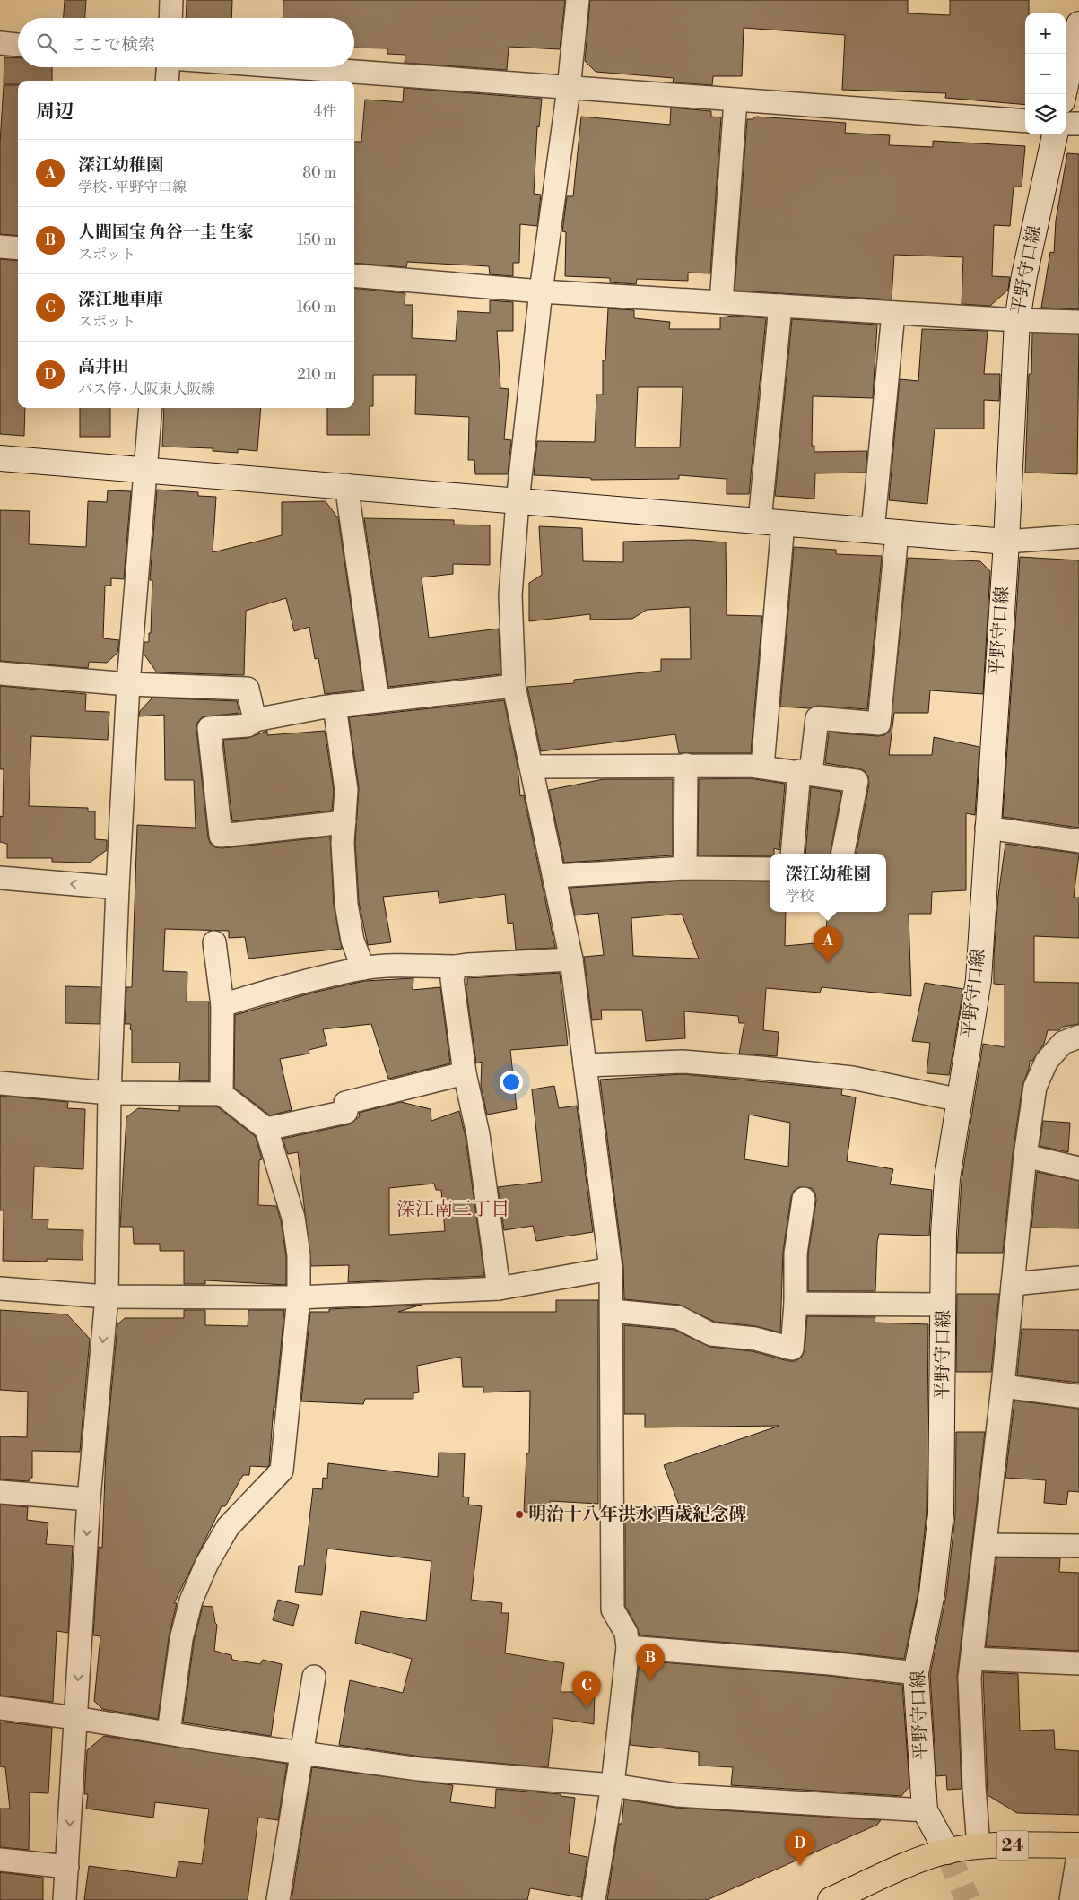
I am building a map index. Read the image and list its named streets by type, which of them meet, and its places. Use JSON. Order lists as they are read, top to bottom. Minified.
{"streets":{"main road":["平野守口線","24"]},"crossings":[["平野守口線","24"]],"districts":["深江南三丁目"],"places":["明治十八年洪水 酉歳紀念碑"],"page":{"map_buttons":["+","−"],"search":"ここで検索","heading":["周辺","4件"],"list":[{"mark":"A","name":"深江幼稚園","note":"学校 · 平野守口線","value":"80 m"},{"mark":"B","name":"人間国宝 角谷一圭 生家","note":"スポット","value":"150 m"},{"mark":"C","name":"深江地車庫","note":"スポット","value":"160 m"},{"mark":"D","name":"高井田","note":"バス停 · 大阪東大阪線","value":"210 m"}],"popup":["深江幼稚園","学校"],"pins":["A","B","C","D"]}}
